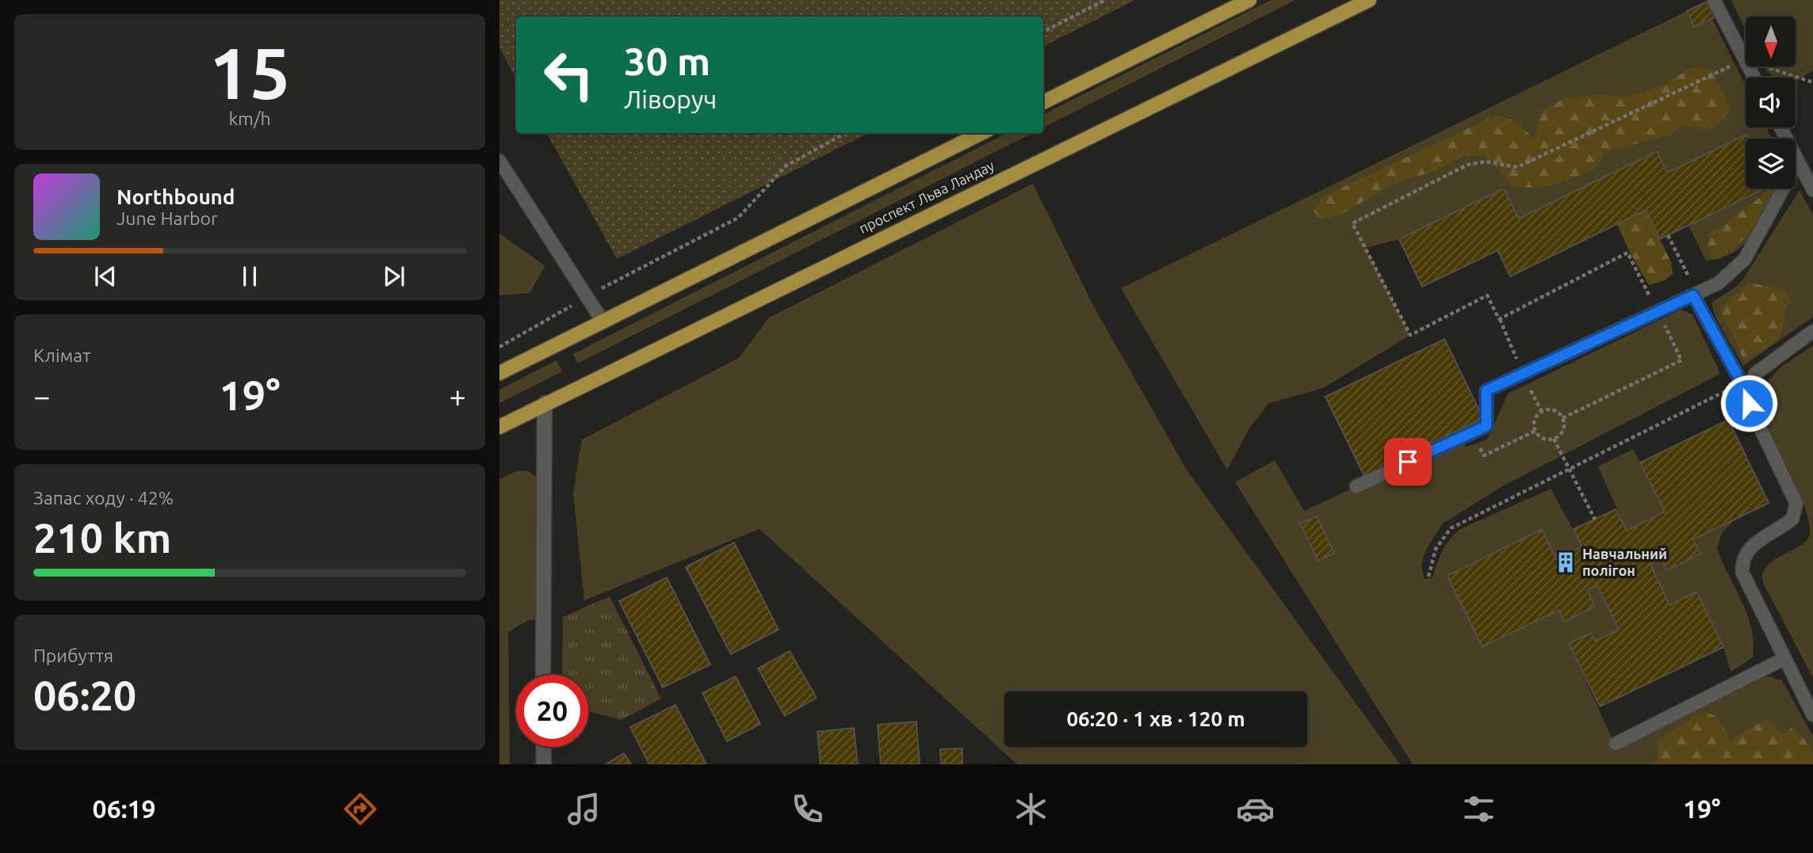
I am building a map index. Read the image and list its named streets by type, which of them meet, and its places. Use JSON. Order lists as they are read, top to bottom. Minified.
{"streets":{"main road":["проспект Льва Ландау"]},"places":{"building":["Навчальний полігон"]},"north":"bottom","page":{"tile":[["15","km/h"],"Клімат",["Запас ходу · 42%","210 km"],["Прибуття","06:20"]],"turn":["30 m","Ліворуч"],"song":["Northbound","June Harbor"],"heat":["−","19°","+"],"limit":"20","trip":"06:20 · 1 хв · 120 m","tabs":["06:19","19°"]}}
